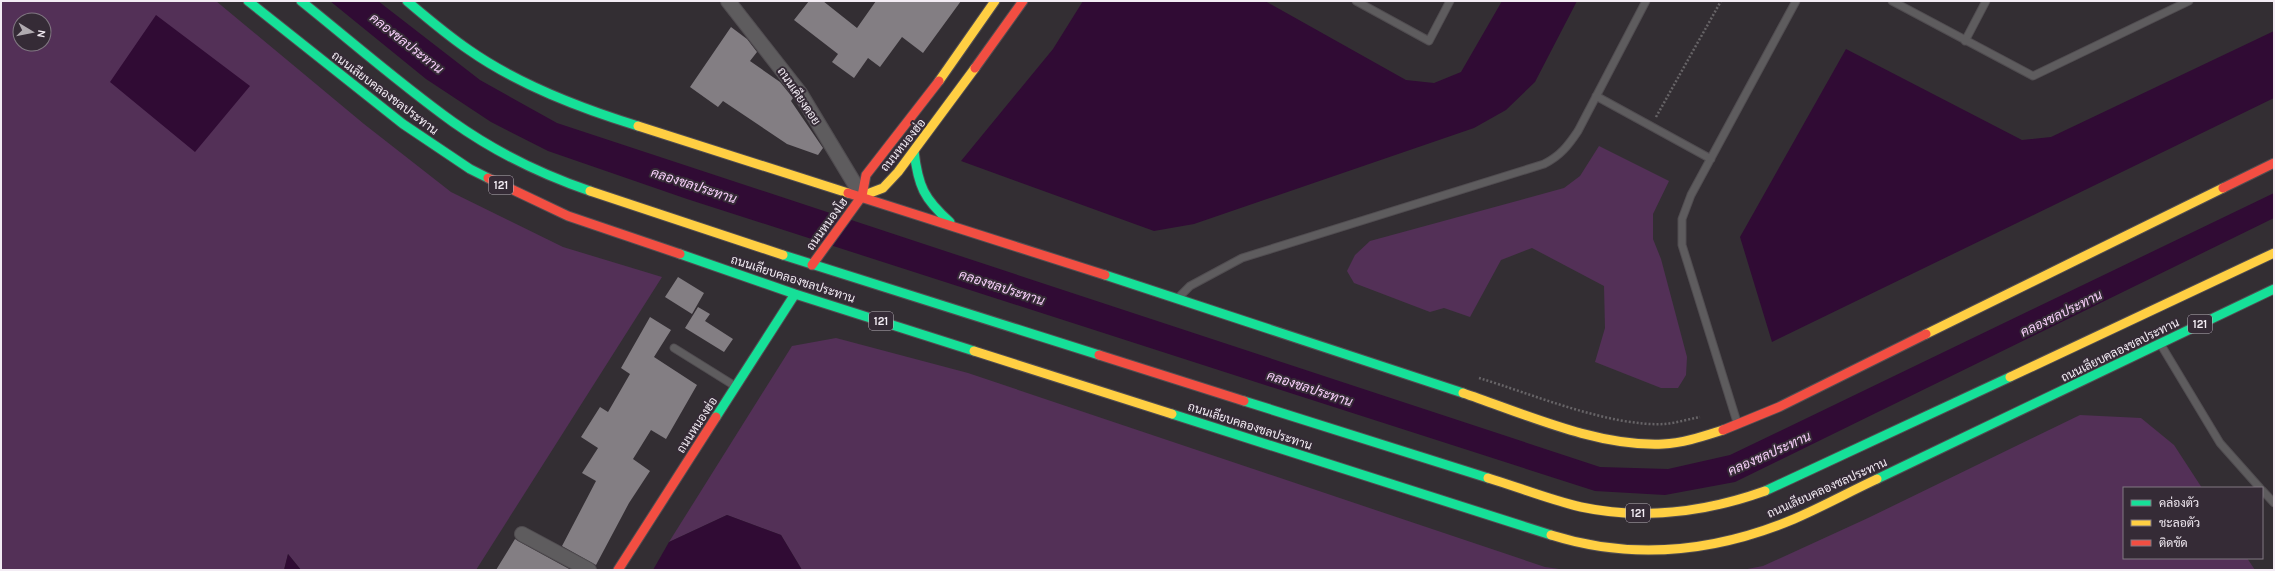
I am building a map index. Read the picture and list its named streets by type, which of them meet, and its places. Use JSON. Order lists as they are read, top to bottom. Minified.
{"streets":{"main road":["ถนนเลียบคลองชลประทาน","ถนนหนองฮ่อ","121","ถนนหนองโฮ"],"street":["ถนนเคียงดอย"]},"crossings":[["ถนนเลียบคลองชลประทาน","ถนนหนองฮ่อ"],["ถนนเลียบคลองชลประทาน","ถนนหนองโฮ"],["ถนนเคียงดอย","ถนนหนองฮ่อ"],["ถนนเคียงดอย","ถนนหนองโฮ"],["ถนนหนองฮ่อ","ถนนหนองโฮ"]],"water":["คลองชลประทาน"],"legend":["คล่องตัว","ชะลอตัว","ติดขัด"],"north":"right"}
